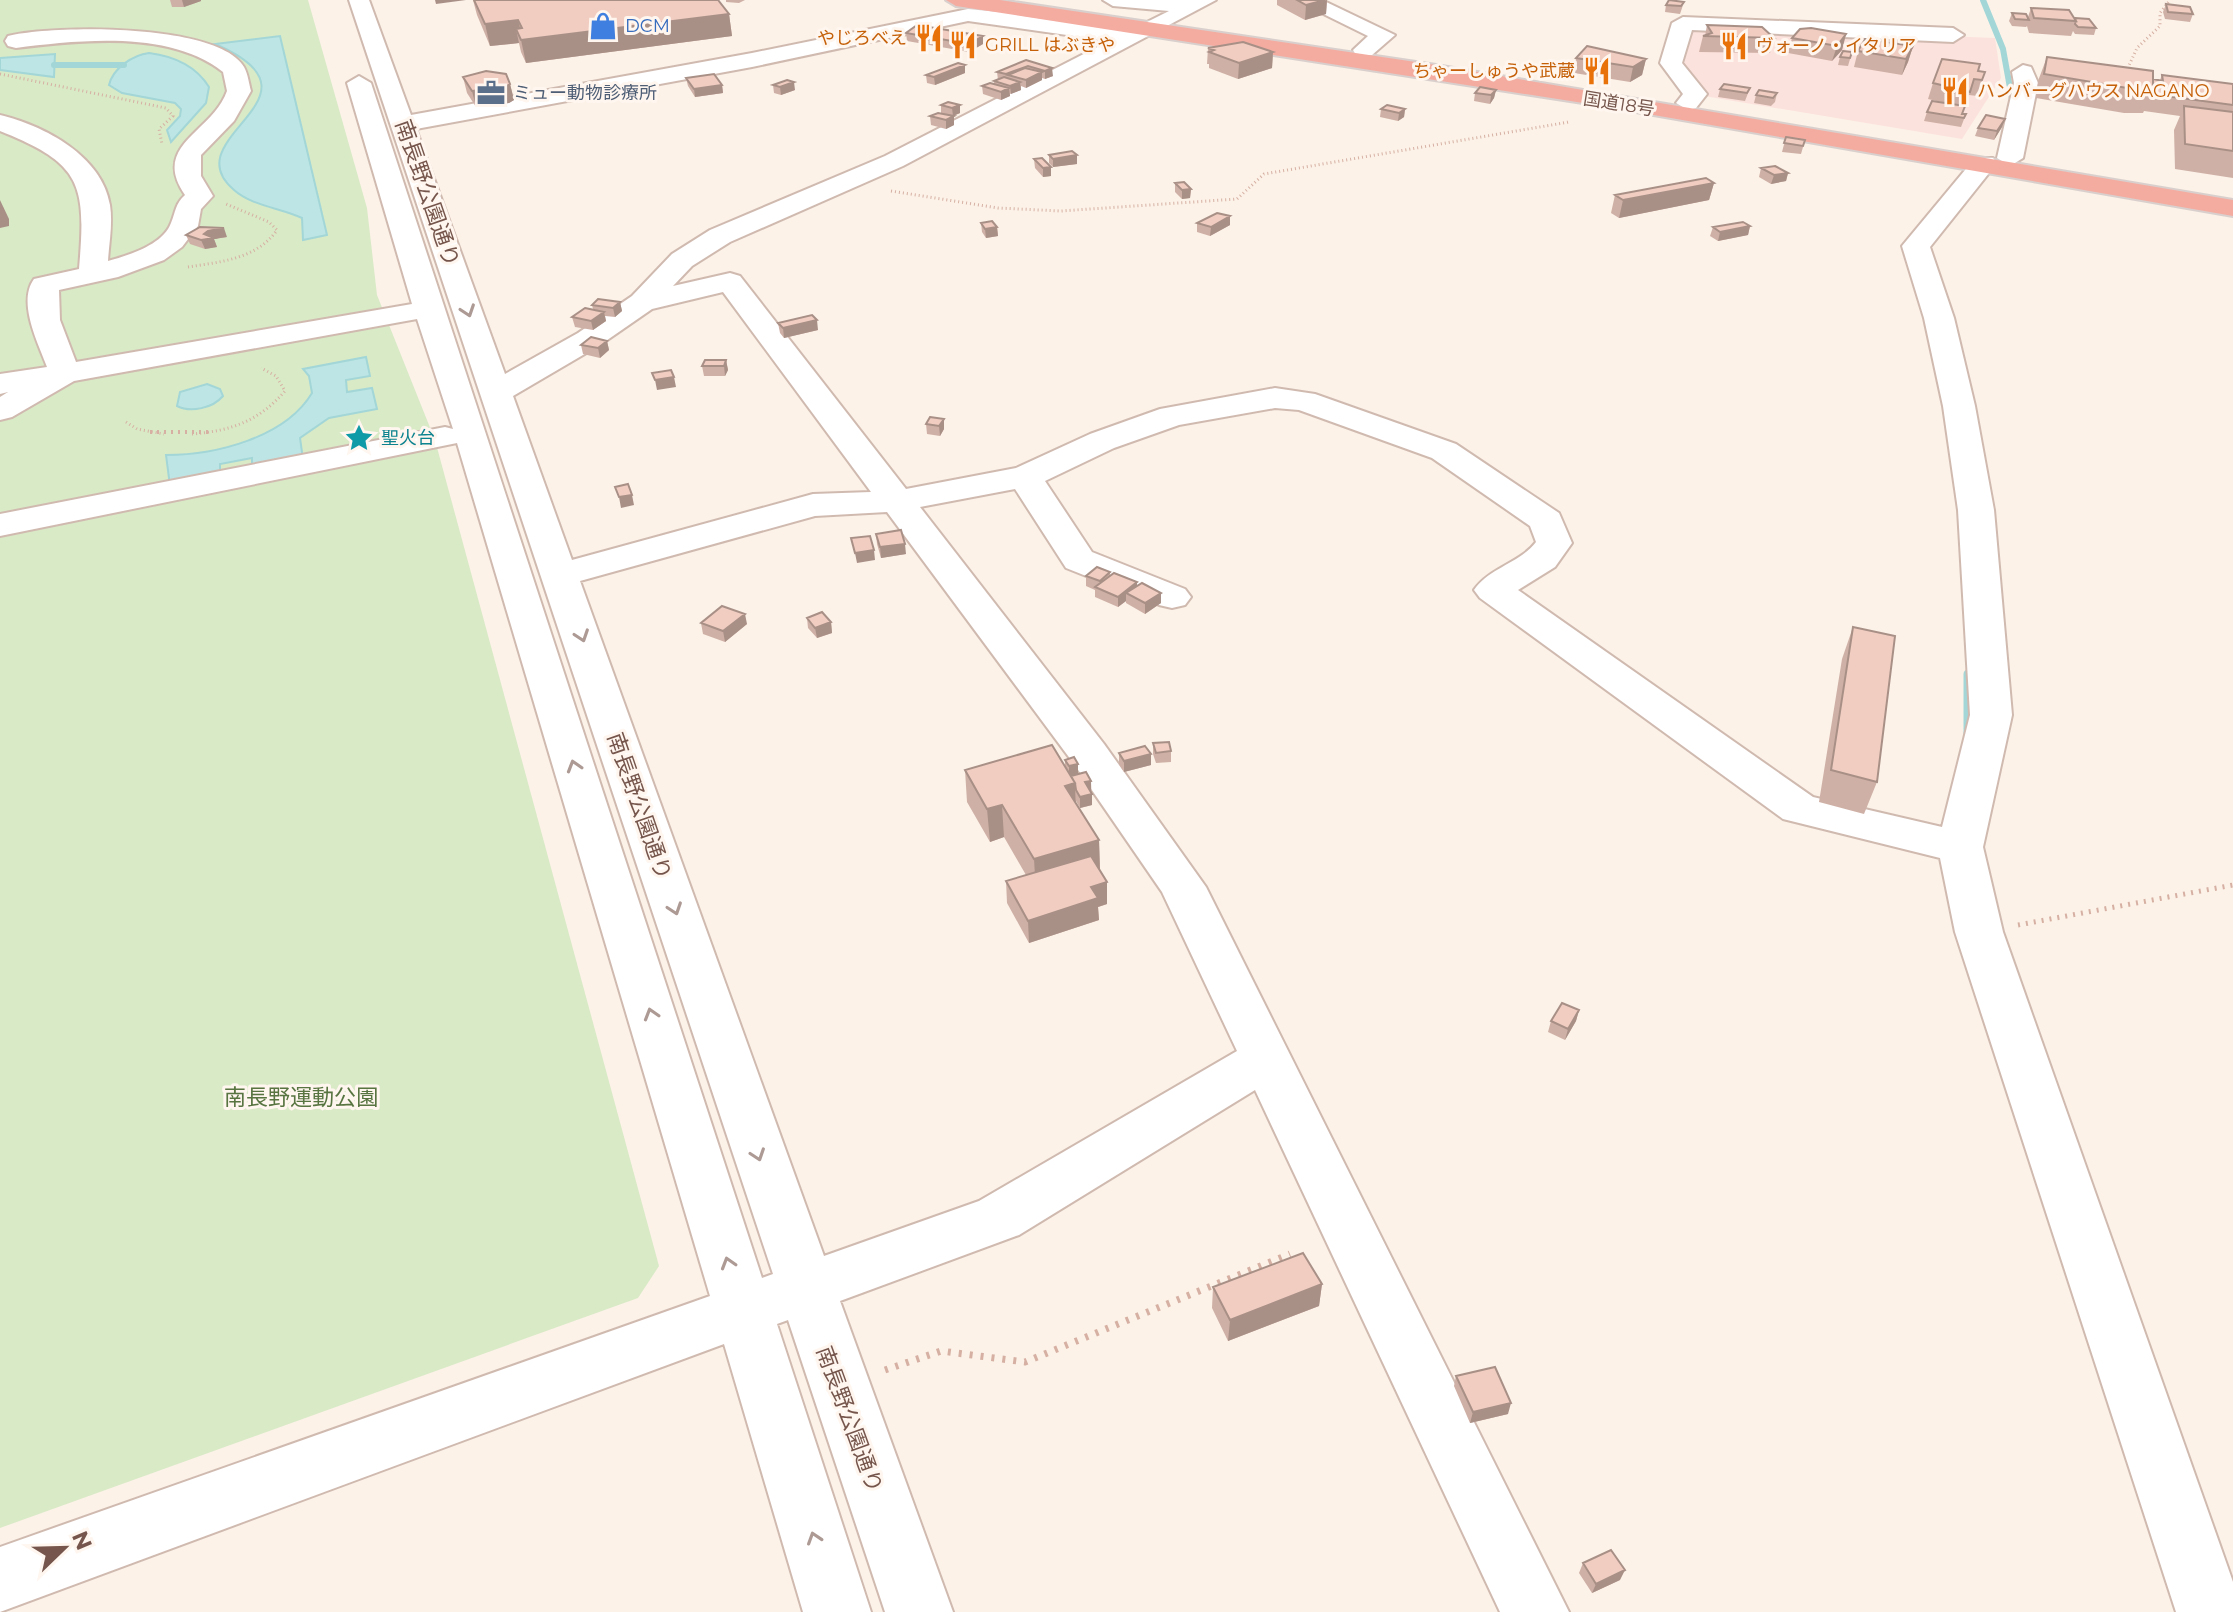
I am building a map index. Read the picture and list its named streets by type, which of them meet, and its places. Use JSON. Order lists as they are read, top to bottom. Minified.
{"streets":{"highway":["国道18号"],"street":["南長野公園通り"]},"parks":["南長野運動公園"],"places":{"shop":["DCM"],"restaurant":["やじろべえ","GRILL はぶきや","ヴォーノ・イタリア","ちゃーしゅうや武蔵","ハンバーグハウス NAGANO"],"office":["ミュー動物診療所"],"place":["聖火台"]},"north":"top right"}
